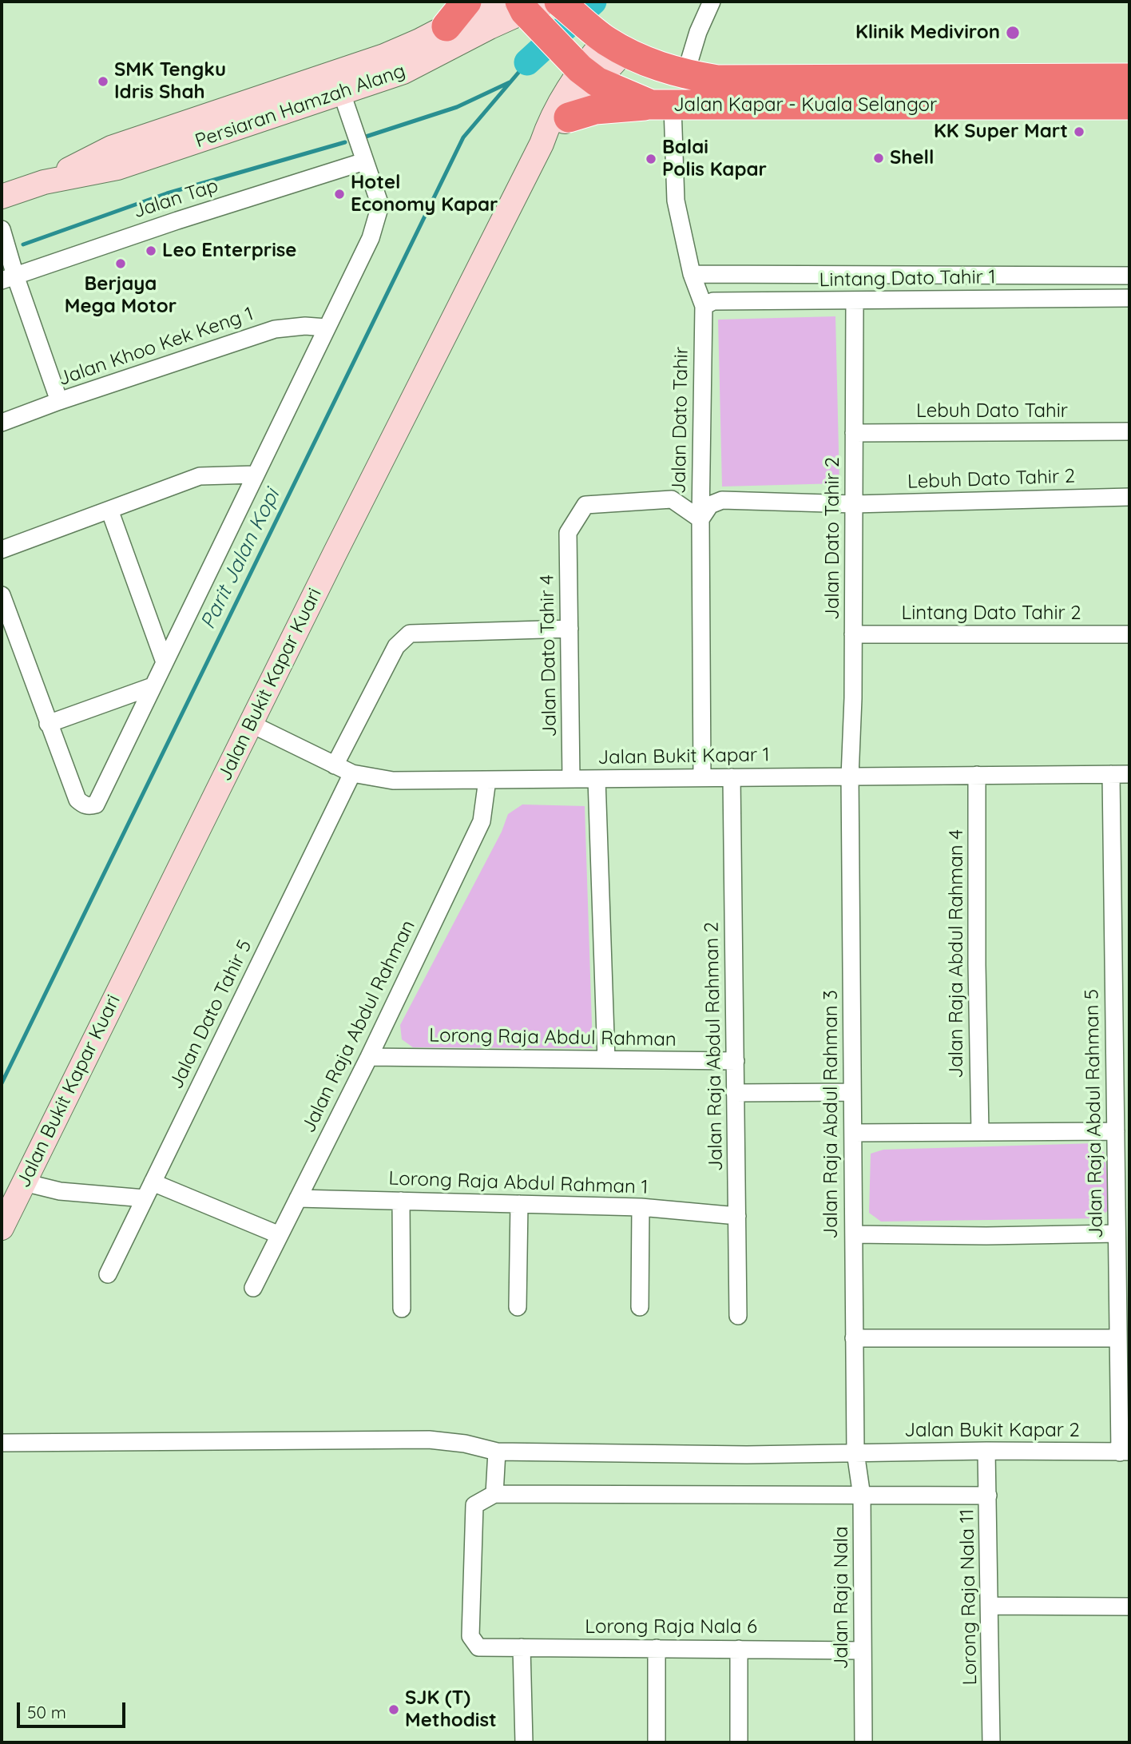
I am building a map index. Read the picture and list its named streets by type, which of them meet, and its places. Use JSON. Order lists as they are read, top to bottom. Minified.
{"streets":{"highway":["Jalan Kapar - Kuala Selangor"],"street":["Persiaran Hamzah Alang","Jalan Tap","Lintang Dato Tahir 1","Jalan Khoo Kek Keng 1","Lebuh Dato Tahir","Jalan Dato Tahir","Lebuh Dato Tahir 2","Jalan Dato Tahir 2","Lintang Dato Tahir 2","Jalan Dato Tahir 4","Jalan Bukit Kapar Kuari","Jalan Bukit Kapar 1","Jalan Raja Abdul Rahman 4","Jalan Dato Tahir 5","Jalan Raja Abdul Rahman","Lorong Raja Abdul Rahman","Jalan Raja Abdul Rahman 2","Jalan Raja Abdul Rahman 5","Jalan Raja Abdul Rahman 3","Lorong Raja Abdul Rahman 1","Jalan Bukit Kapar 2","Lorong Raja Nala 11","Jalan Raja Nala","Lorong Raja Nala 6"]},"crossings":[["Jalan Kapar - Kuala Selangor","Persiaran Hamzah Alang"],["Jalan Kapar - Kuala Selangor","Jalan Bukit Kapar Kuari"],["Lintang Dato Tahir 1","Jalan Dato Tahir"],["Lintang Dato Tahir 1","Jalan Dato Tahir 2"],["Lebuh Dato Tahir","Jalan Dato Tahir 2"],["Jalan Dato Tahir","Lebuh Dato Tahir 2"],["Jalan Dato Tahir","Jalan Dato Tahir 4"],["Jalan Dato Tahir","Jalan Bukit Kapar 1"],["Lebuh Dato Tahir 2","Jalan Dato Tahir 2"],["Lebuh Dato Tahir 2","Jalan Dato Tahir 4"],["Jalan Dato Tahir 2","Lintang Dato Tahir 2"],["Jalan Dato Tahir 2","Jalan Bukit Kapar 1"],["Jalan Dato Tahir 2","Jalan Raja Abdul Rahman 3"],["Jalan Dato Tahir 4","Jalan Bukit Kapar 1"],["Jalan Bukit Kapar Kuari","Jalan Bukit Kapar 1"],["Jalan Bukit Kapar 1","Jalan Raja Abdul Rahman 4"],["Jalan Bukit Kapar 1","Jalan Dato Tahir 5"],["Jalan Bukit Kapar 1","Jalan Raja Abdul Rahman"],["Jalan Bukit Kapar 1","Jalan Raja Abdul Rahman 2"],["Jalan Bukit Kapar 1","Jalan Raja Abdul Rahman 5"],["Jalan Bukit Kapar 1","Jalan Raja Abdul Rahman 3"],["Jalan Raja Abdul Rahman","Lorong Raja Abdul Rahman"],["Jalan Raja Abdul Rahman","Lorong Raja Abdul Rahman 1"],["Lorong Raja Abdul Rahman","Jalan Raja Abdul Rahman 2"],["Jalan Raja Abdul Rahman 2","Lorong Raja Abdul Rahman 1"],["Jalan Raja Abdul Rahman 5","Jalan Bukit Kapar 2"],["Jalan Raja Abdul Rahman 3","Jalan Bukit Kapar 2"],["Jalan Raja Abdul Rahman 3","Jalan Raja Nala"],["Jalan Bukit Kapar 2","Lorong Raja Nala 11"],["Jalan Bukit Kapar 2","Jalan Raja Nala"],["Jalan Raja Nala","Lorong Raja Nala 6"]],"water":["Parit Jalan Kopi"],"places":["Klinik Mediviron","SMK Tengku Idris Shah","KK Super Mart","Shell","Balai Polis Kapar","Hotel Economy Kapar","Leo Enterprise","Berjaya Mega Motor","SJK (T) Methodist"],"scale_bar":"50 m"}
